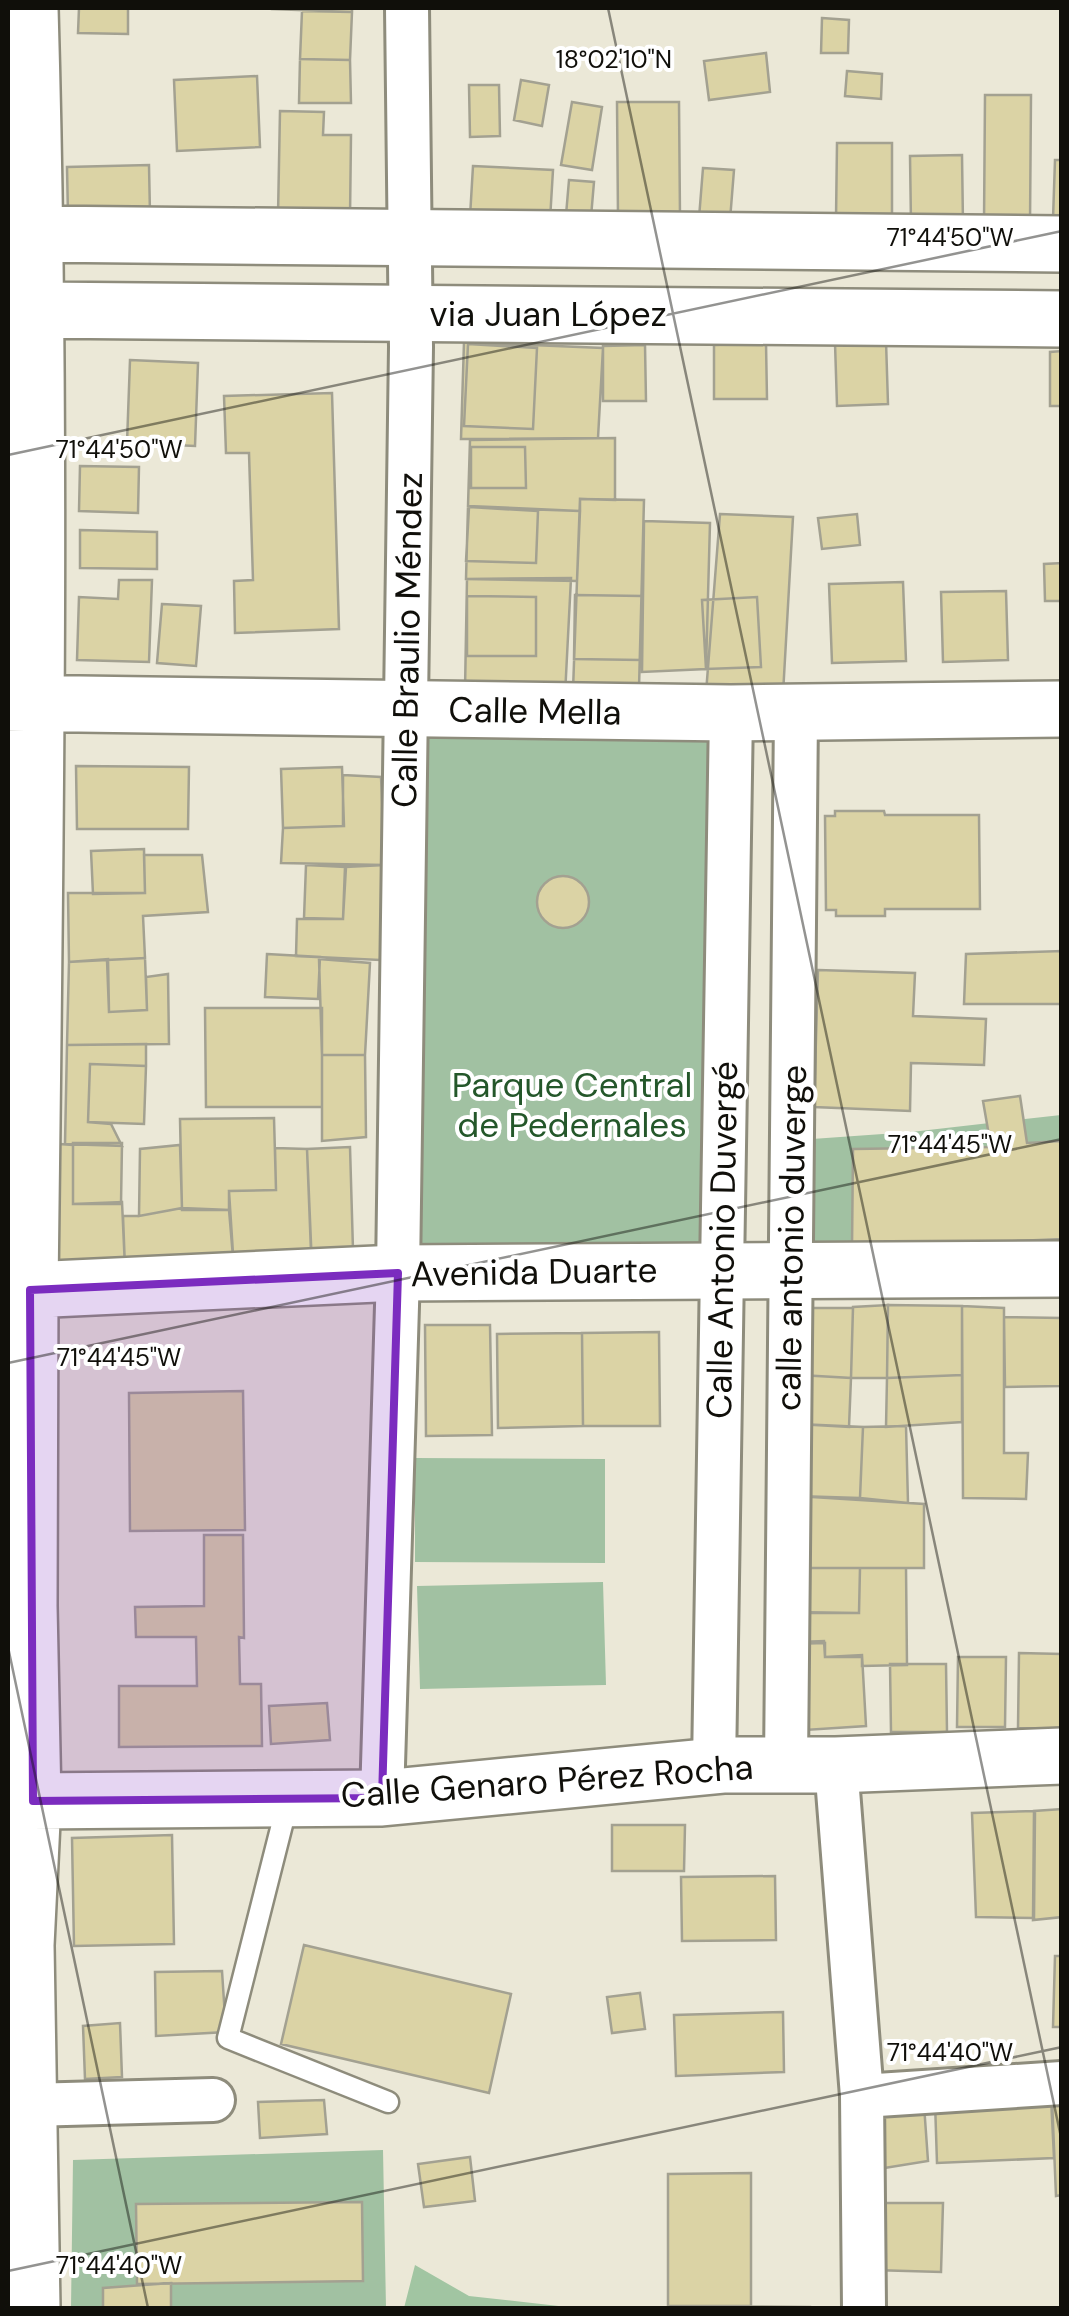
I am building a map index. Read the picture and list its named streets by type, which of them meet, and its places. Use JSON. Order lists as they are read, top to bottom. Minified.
{"streets":{"main road":["via Juan López","Calle Mella","Avenida Duarte","Calle Genaro Pérez Rocha"],"street":["Calle Braulio Méndez","calle antonio duverge","Calle Antonio Duvergé"]},"crossings":[["via Juan López","Calle Braulio Méndez"],["Calle Braulio Méndez","Calle Mella"],["Calle Braulio Méndez","Avenida Duarte"],["Calle Braulio Méndez","Calle Genaro Pérez Rocha"],["Calle Mella","calle antonio duverge"],["Calle Mella","Calle Antonio Duvergé"],["calle antonio duverge","Avenida Duarte"],["calle antonio duverge","Calle Genaro Pérez Rocha"],["Calle Antonio Duvergé","Avenida Duarte"],["Calle Antonio Duvergé","Calle Genaro Pérez Rocha"]],"parks":["Parque Central de Pedernales"],"coordinates":["18°02'10\"N","71°44'50\"W","71°44'45\"W","71°44'40\"W"]}
